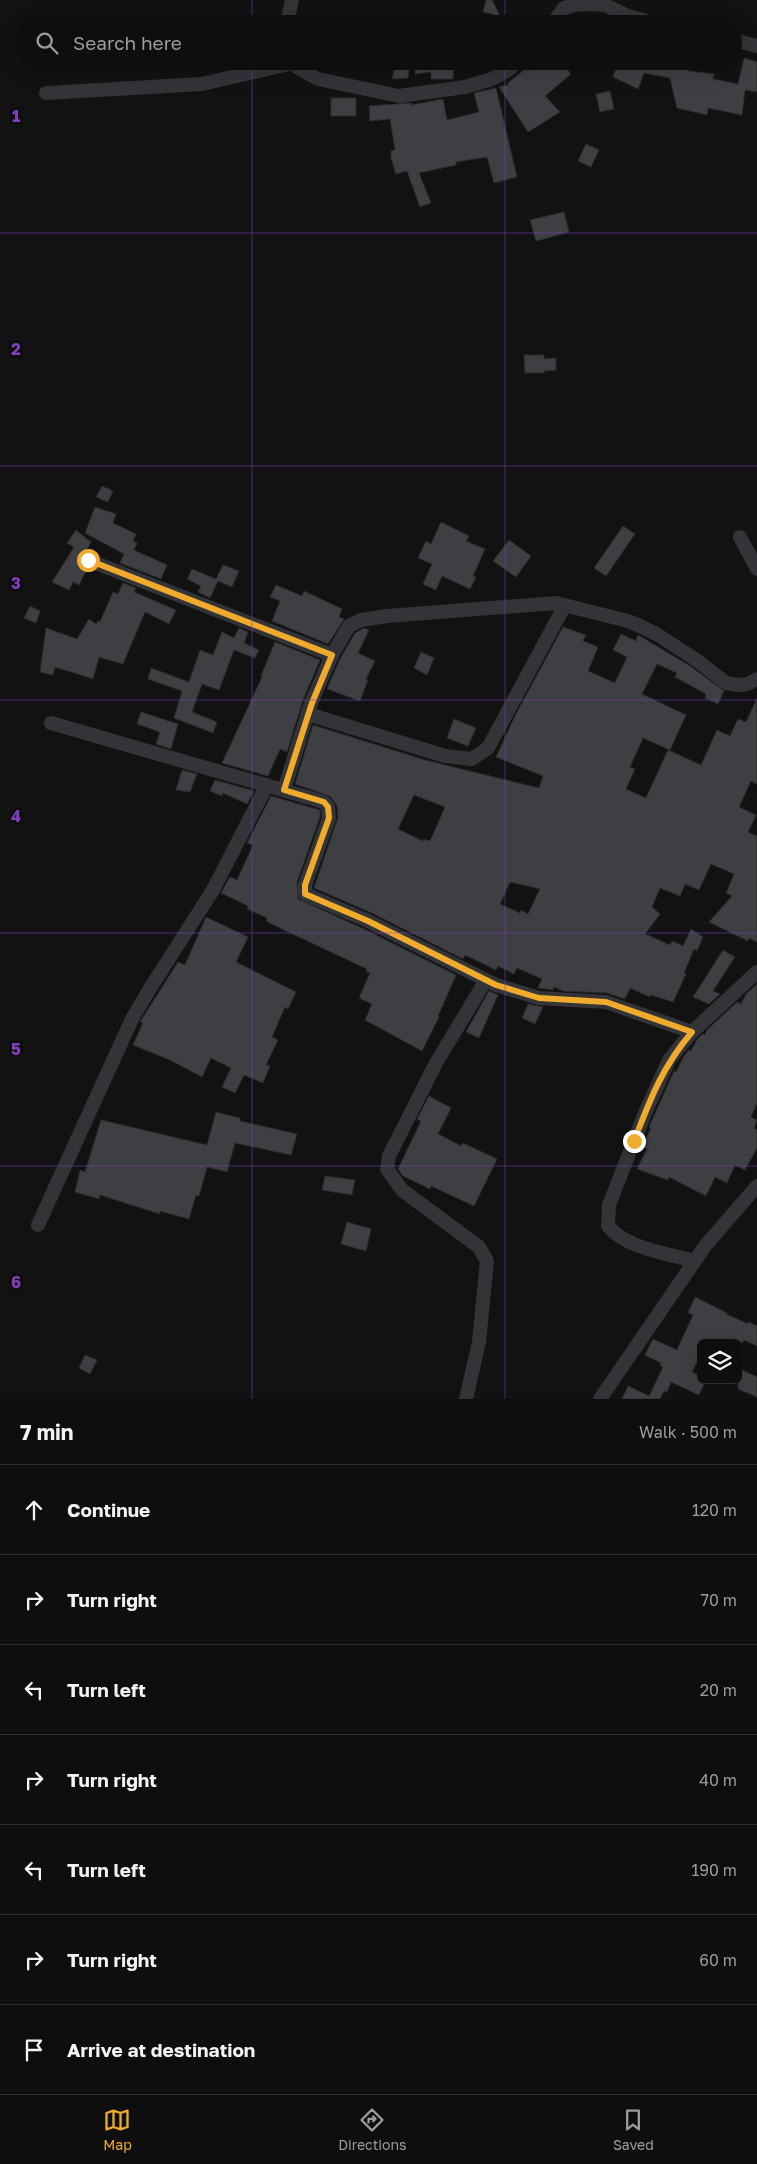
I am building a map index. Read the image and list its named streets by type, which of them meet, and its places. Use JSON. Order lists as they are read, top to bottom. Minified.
{"page":{"search":"Search here","heading":["7 min","Walk · 500 m"],"list":[["Continue","120 m"],["Turn right","70 m"],["Turn left","20 m"],["Turn right","40 m"],["Turn left","190 m"],["Turn right","60 m"],"Arrive at destination"],"nav":["Map","Directions","Saved"]},"grid":{"rows":["1","2","3","4","5","6"]}}
